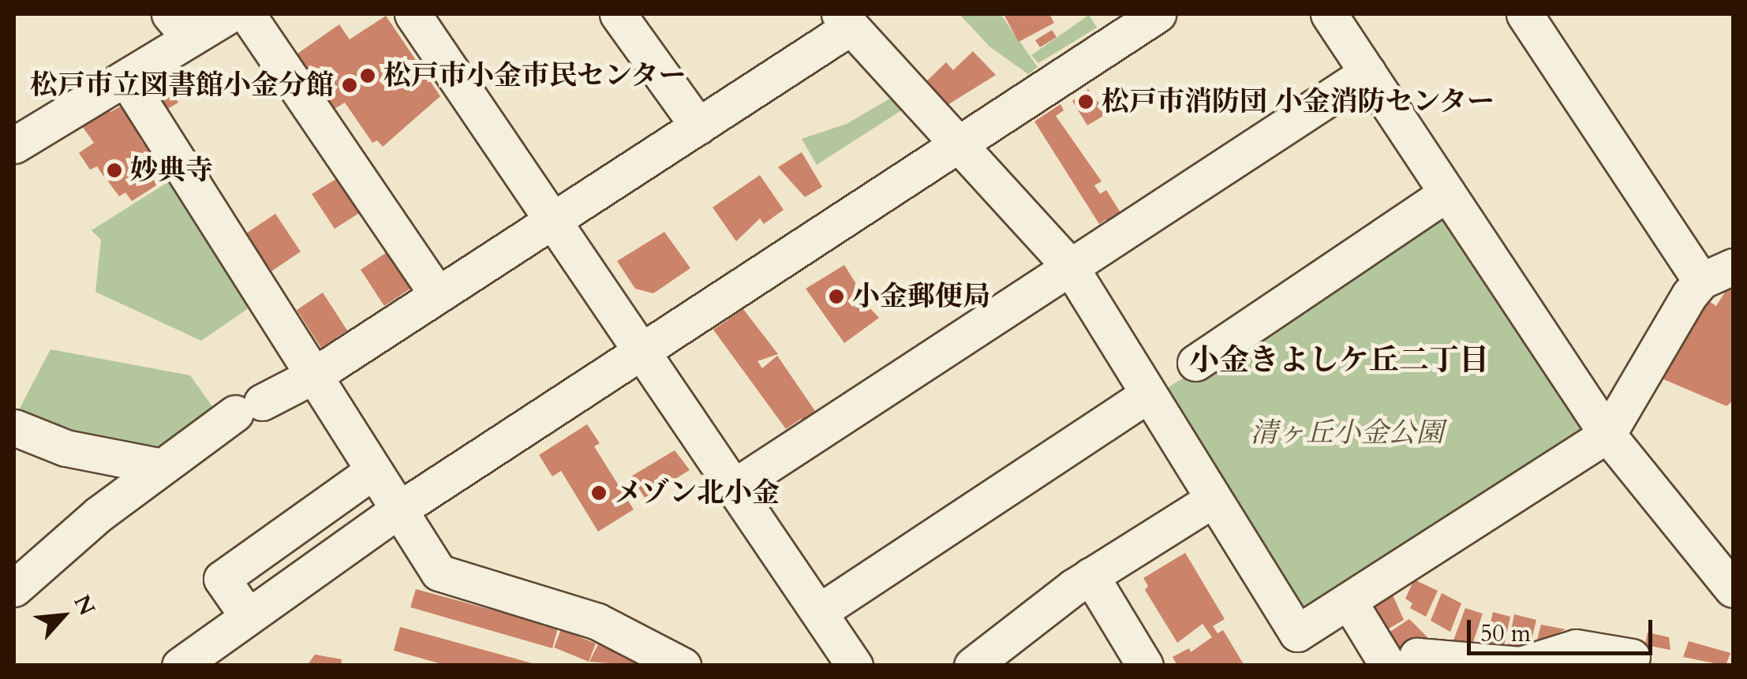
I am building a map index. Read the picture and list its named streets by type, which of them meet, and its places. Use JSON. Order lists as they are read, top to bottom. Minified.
{"districts":["小金きよしケ丘二丁目"],"parks":["清ヶ丘小金公園"],"places":["松戸市小金市民センター","松戸市立図書館小金分館","松戸市消防団 小金消防センター","妙典寺","小金郵便局","メゾン北小金"],"scale_bar":"50 m","north":"top right"}
